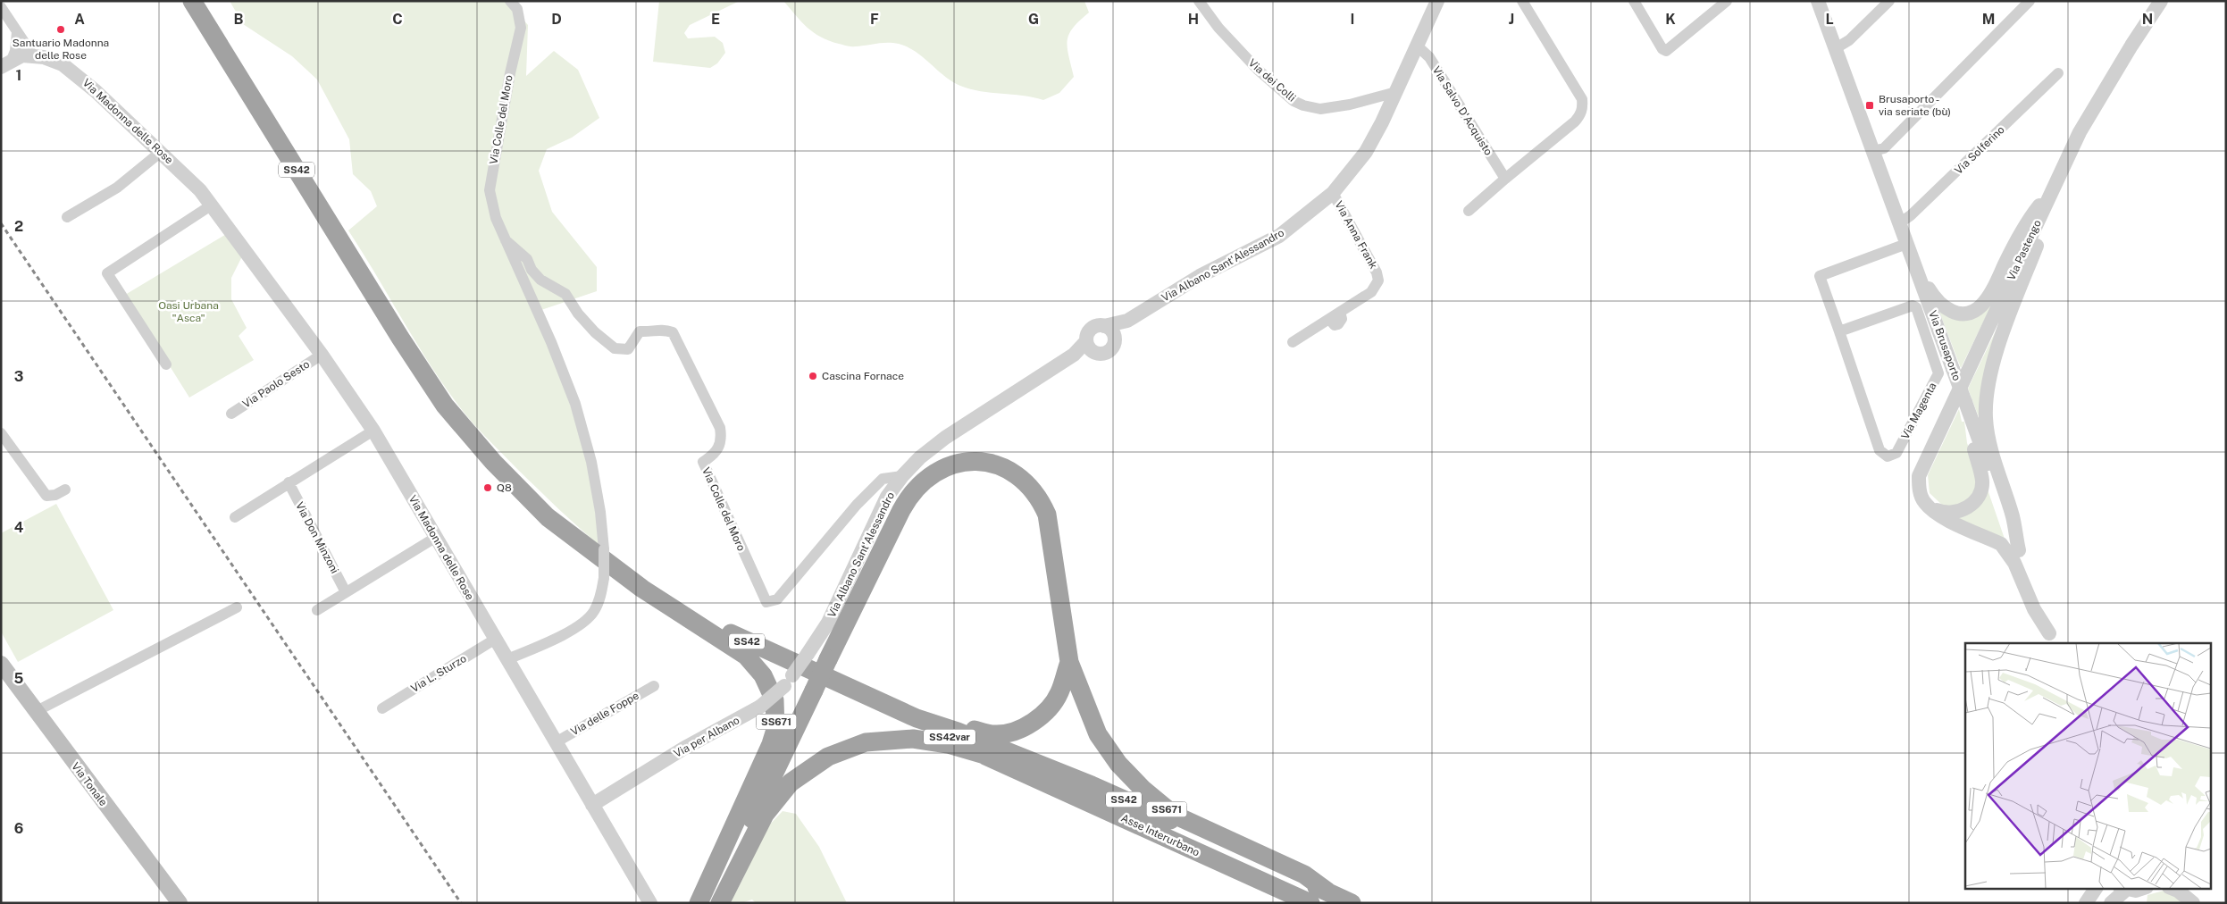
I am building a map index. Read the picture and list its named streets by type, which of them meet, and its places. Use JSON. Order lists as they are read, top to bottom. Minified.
{"streets":{"highway":["SS42","SS671","SS42var","Asse Interurbano"],"main road":["Via Tonale"],"street":["Via dei Colli","Via Salvo D'Acquisto","Via Colle del Moro","Via Madonna delle Rose","Via Solferino","Via Anna Frank","Via Pastengo","Via Albano Sant'Alessandro","Via Brusaporto","Via Paolo Sesto","Via Magenta","Via Don Minzoni","Via L. Sturzo","Via delle Foppe","Via per Albano"]},"crossings":[["Via dei Colli","Via Albano Sant'Alessandro"],["Via Salvo D'Acquisto","Via Albano Sant'Alessandro"],["Via Colle del Moro","Via Madonna delle Rose"],["Via Colle del Moro","Via Albano Sant'Alessandro"],["Via Madonna delle Rose","Via Paolo Sesto"],["Via Madonna delle Rose","Via L. Sturzo"],["Via Madonna delle Rose","Via delle Foppe"],["Via Madonna delle Rose","Via per Albano"],["Via Solferino","Via Brusaporto"],["SS42","SS671"],["SS42","Asse Interurbano"],["Via Anna Frank","Via Albano Sant'Alessandro"],["Via Albano Sant'Alessandro","Via per Albano"],["Via Brusaporto","Via Magenta"]],"parks":["Oasi Urbana \"Asca\""],"places":{"other":["Santuario Madonna delle Rose","Cascina Fornace","Q8"],"transit":["Brusaporto - via seriate (bù)"]},"grid":{"columns":["A","B","C","D","E","F","G","H","I","J","K","L","M","N"],"rows":["1","2","3","4","5","6"]}}
